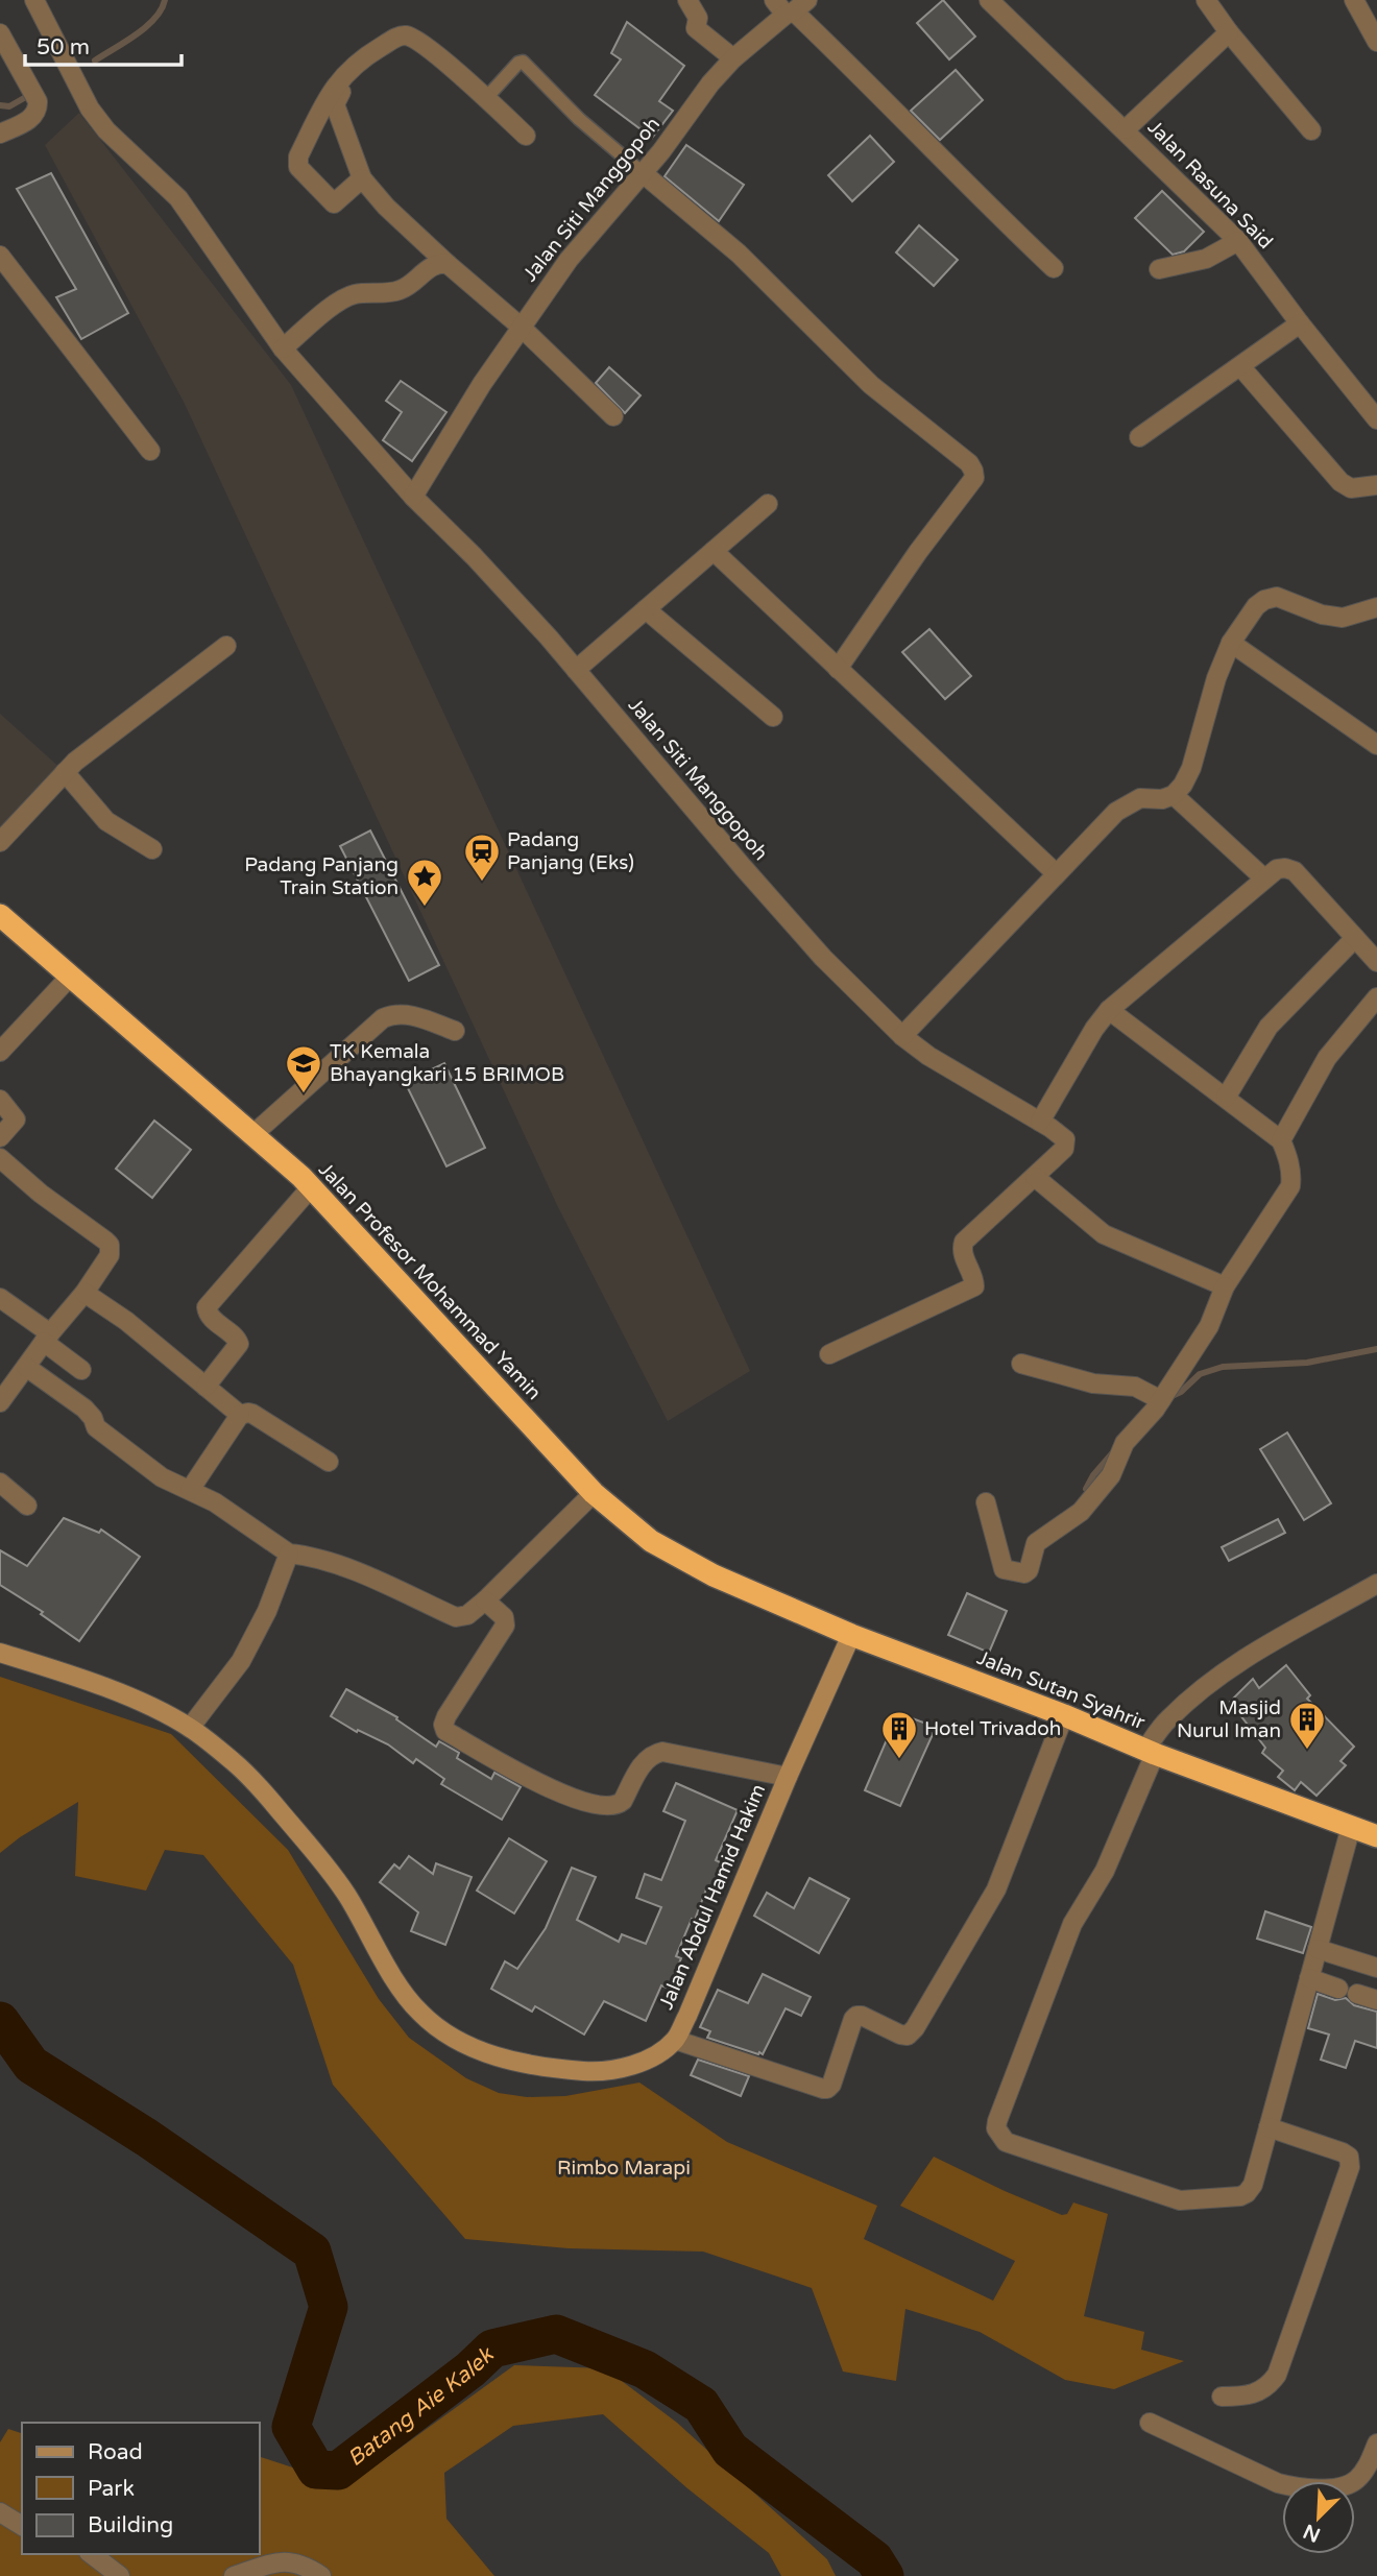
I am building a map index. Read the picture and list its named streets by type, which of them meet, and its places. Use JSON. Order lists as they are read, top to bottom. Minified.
{"streets":{"highway":["Jalan Profesor Mohammad Yamin","Jalan Sutan Syahrir"],"main road":["Jalan Abdul Hamid Hakim"],"street":["Jalan Rasuna Said","Jalan Siti Manggopoh"]},"crossings":[["Jalan Profesor Mohammad Yamin","Jalan Sutan Syahrir"],["Jalan Profesor Mohammad Yamin","Jalan Abdul Hamid Hakim"],["Jalan Sutan Syahrir","Jalan Abdul Hamid Hakim"]],"water":["Batang Aie Kalek"],"parks":["Rimbo Marapi"],"places":{"station":["Padang Panjang (Eks)"],"place":["Padang Panjang Train Station"],"school or university":["TK Kemala Bhayangkari 15 BRIMOB"],"building":["Masjid Nurul Iman","Hotel Trivadoh"]},"legend":["Road","Park","Building"],"scale_bar":"50 m","north":"bottom left"}
